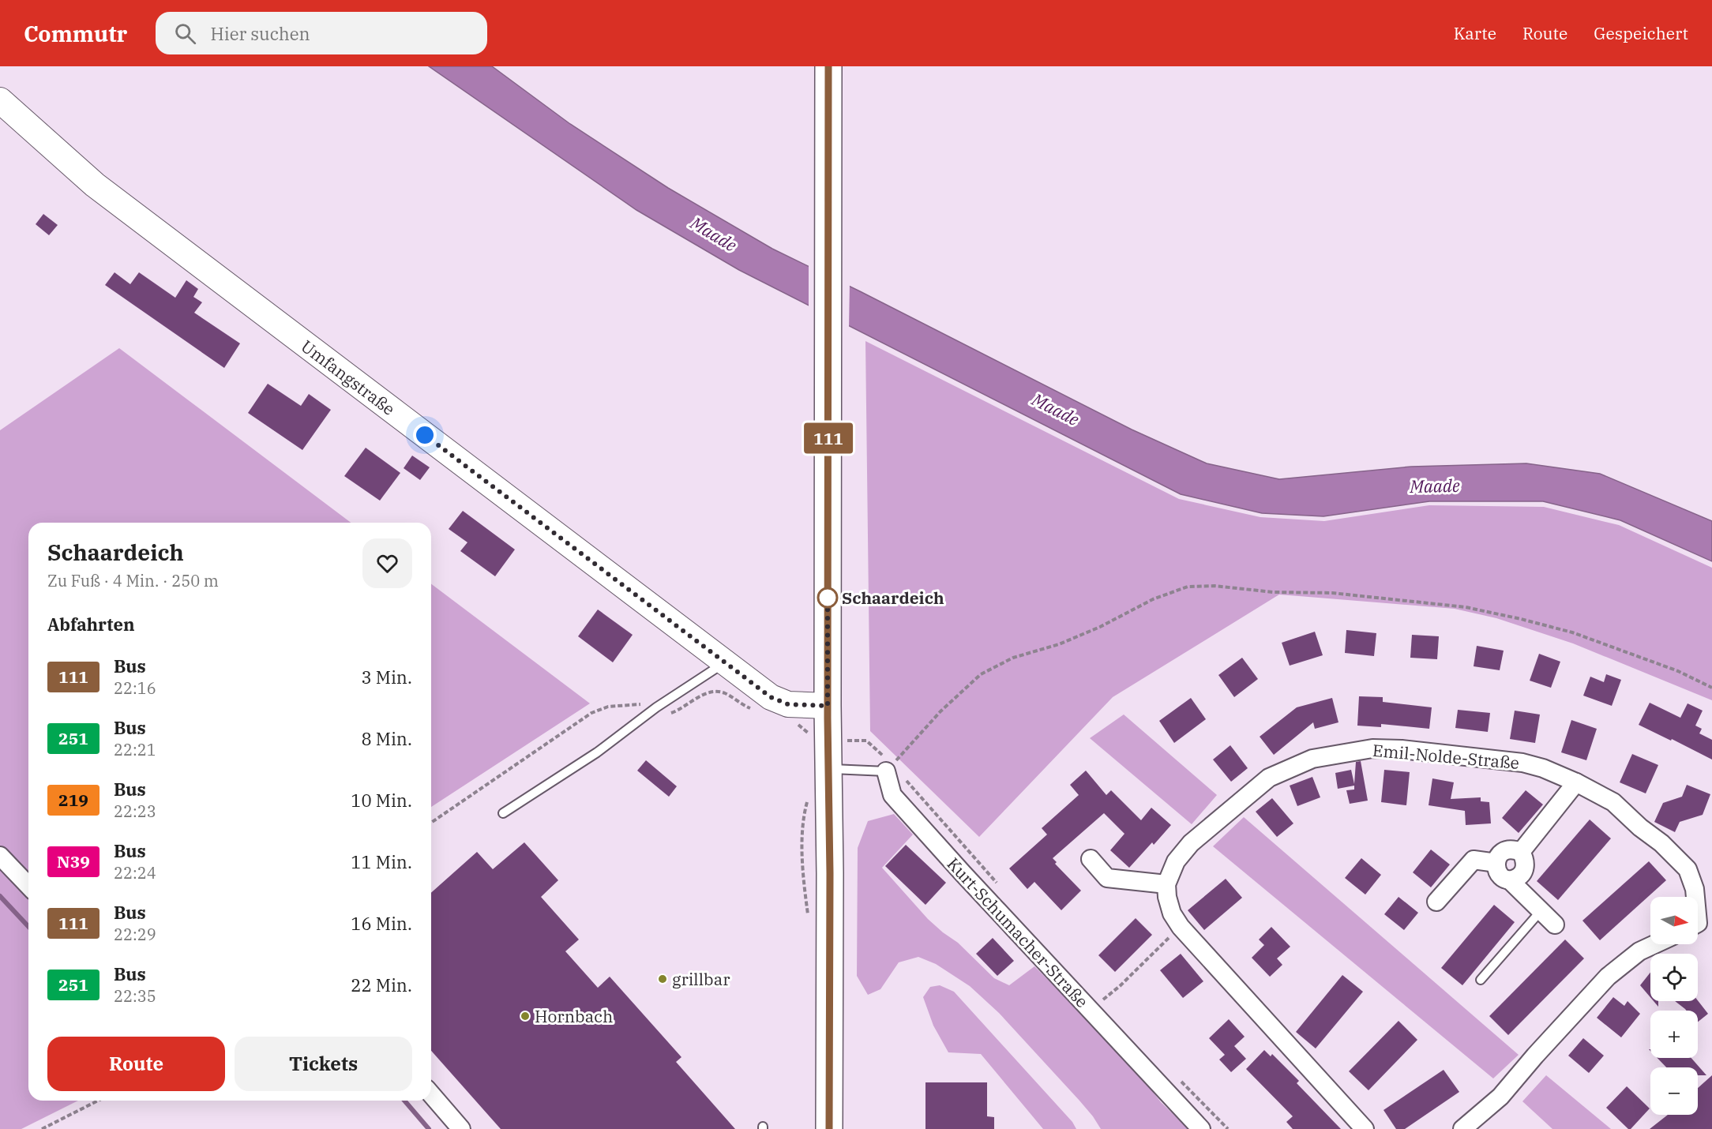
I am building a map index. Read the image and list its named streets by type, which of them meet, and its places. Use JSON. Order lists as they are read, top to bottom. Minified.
{"streets":{"street":["Umfangstraße","Emil-Nolde-Straße","Kurt-Schumacher-Straße"]},"water":["Maade"],"places":["Schaardeich","grillbar","Hornbach"],"lines":["bus line 111"],"north":"right","page":{"header":"Commutr","search":"Hier suchen","nav":["Karte","Route","Gespeichert"],"on_map":"111","heading":[["Schaardeich","Zu Fuß · 4 Min. · 250 m"],"Abfahrten"],"list":[{"mark":"111","name":"Bus","note":"22:16","value":"3 Min."},{"mark":"251","name":"Bus","note":"22:21","value":"8 Min."},{"mark":"219","name":"Bus","note":"22:23","value":"10 Min."},{"mark":"N39","name":"Bus","note":"22:24","value":"11 Min."},{"mark":"111","name":"Bus","note":"22:29","value":"16 Min."},{"mark":"251","name":"Bus","note":"22:35","value":"22 Min."}],"map_buttons":["+","−"],"buttons":["Route","Tickets"]}}
